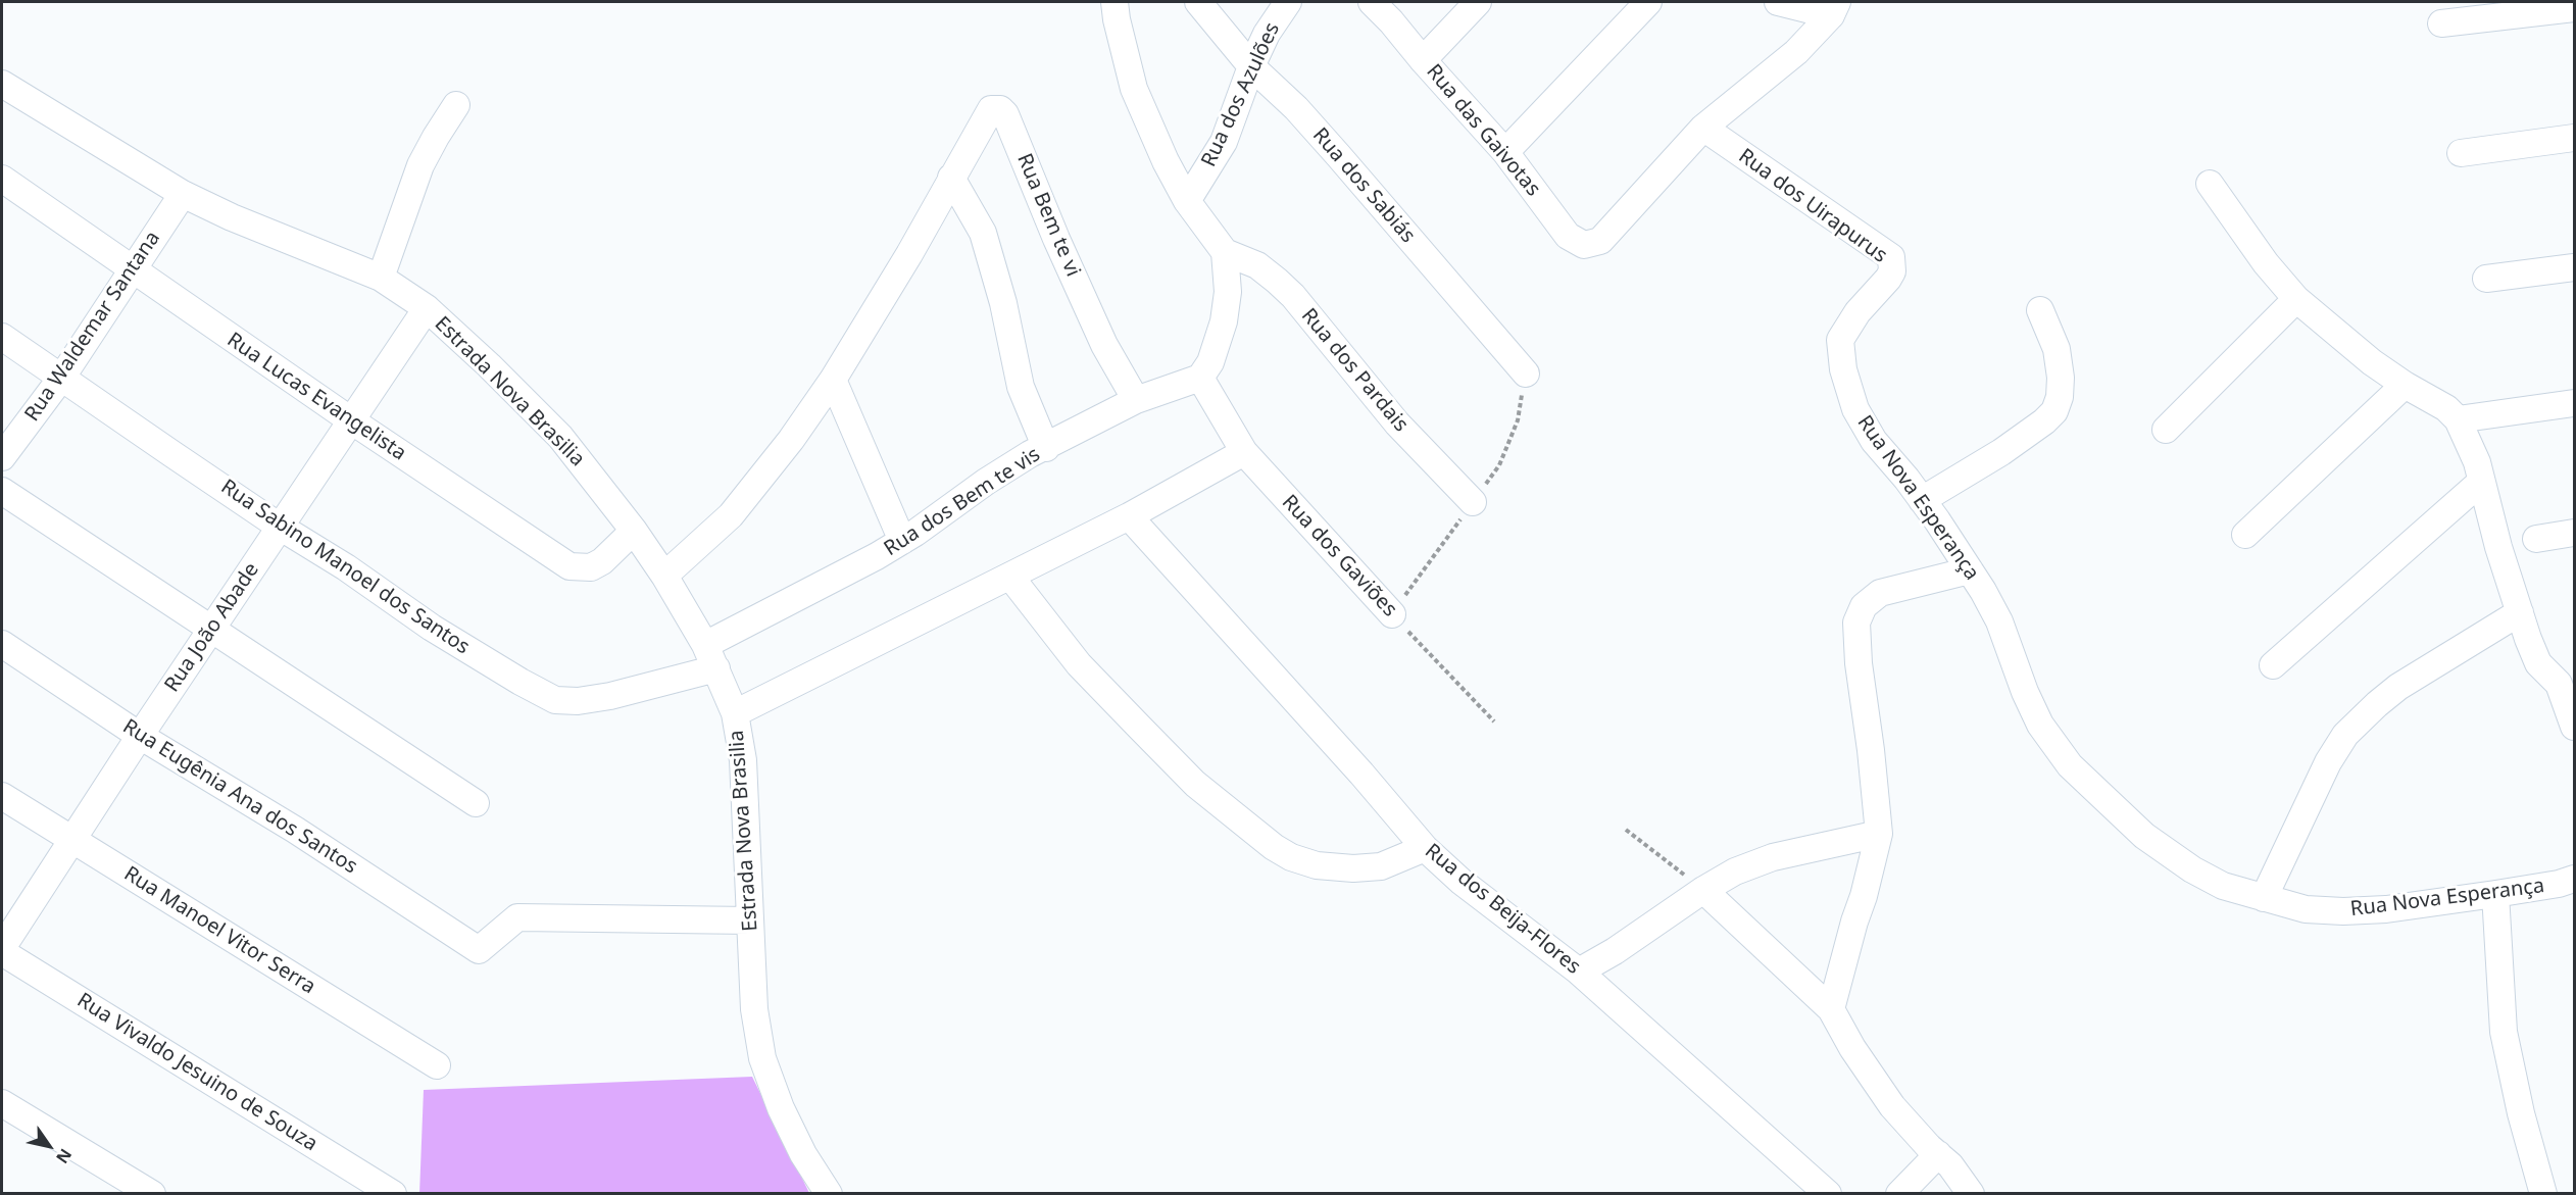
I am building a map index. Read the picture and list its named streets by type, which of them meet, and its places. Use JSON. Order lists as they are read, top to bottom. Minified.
{"streets":{"street":["Rua dos Azulões","Rua das Gaivotas","Rua dos Sabiás","Rua dos Uirapurus","Rua Bem te vi","Rua Waldemar Santana","Rua dos Pardais","Estrada Nova Brasilia","Rua Lucas Evangelista","Rua Nova Esperança","Rua dos Bem te vis","Rua dos Gaviões","Rua Sabino Manoel dos Santos","Rua João Abade","Rua Eugênia Ana dos Santos","Rua dos Beija-Flores","Rua Manoel Vitor Serra","Rua Vivaldo Jesuino de Souza"]},"crossings":[["Rua dos Azulões","Rua dos Sabiás"],["Rua das Gaivotas","Rua dos Uirapurus"],["Rua dos Uirapurus","Rua Nova Esperança"],["Rua Bem te vi","Estrada Nova Brasilia"],["Rua Bem te vi","Rua dos Bem te vis"],["Rua Waldemar Santana","Estrada Nova Brasilia"],["Rua Waldemar Santana","Rua Lucas Evangelista"],["Rua Waldemar Santana","Rua Sabino Manoel dos Santos"],["Estrada Nova Brasilia","Rua Lucas Evangelista"],["Estrada Nova Brasilia","Rua dos Bem te vis"],["Estrada Nova Brasilia","Rua Sabino Manoel dos Santos"],["Estrada Nova Brasilia","Rua João Abade"],["Estrada Nova Brasilia","Rua Eugênia Ana dos Santos"],["Rua Lucas Evangelista","Rua João Abade"],["Rua dos Bem te vis","Rua dos Gaviões"],["Rua Sabino Manoel dos Santos","Rua João Abade"],["Rua João Abade","Rua Eugênia Ana dos Santos"],["Rua João Abade","Rua Manoel Vitor Serra"],["Rua João Abade","Rua Vivaldo Jesuino de Souza"]],"north":"bottom right"}
